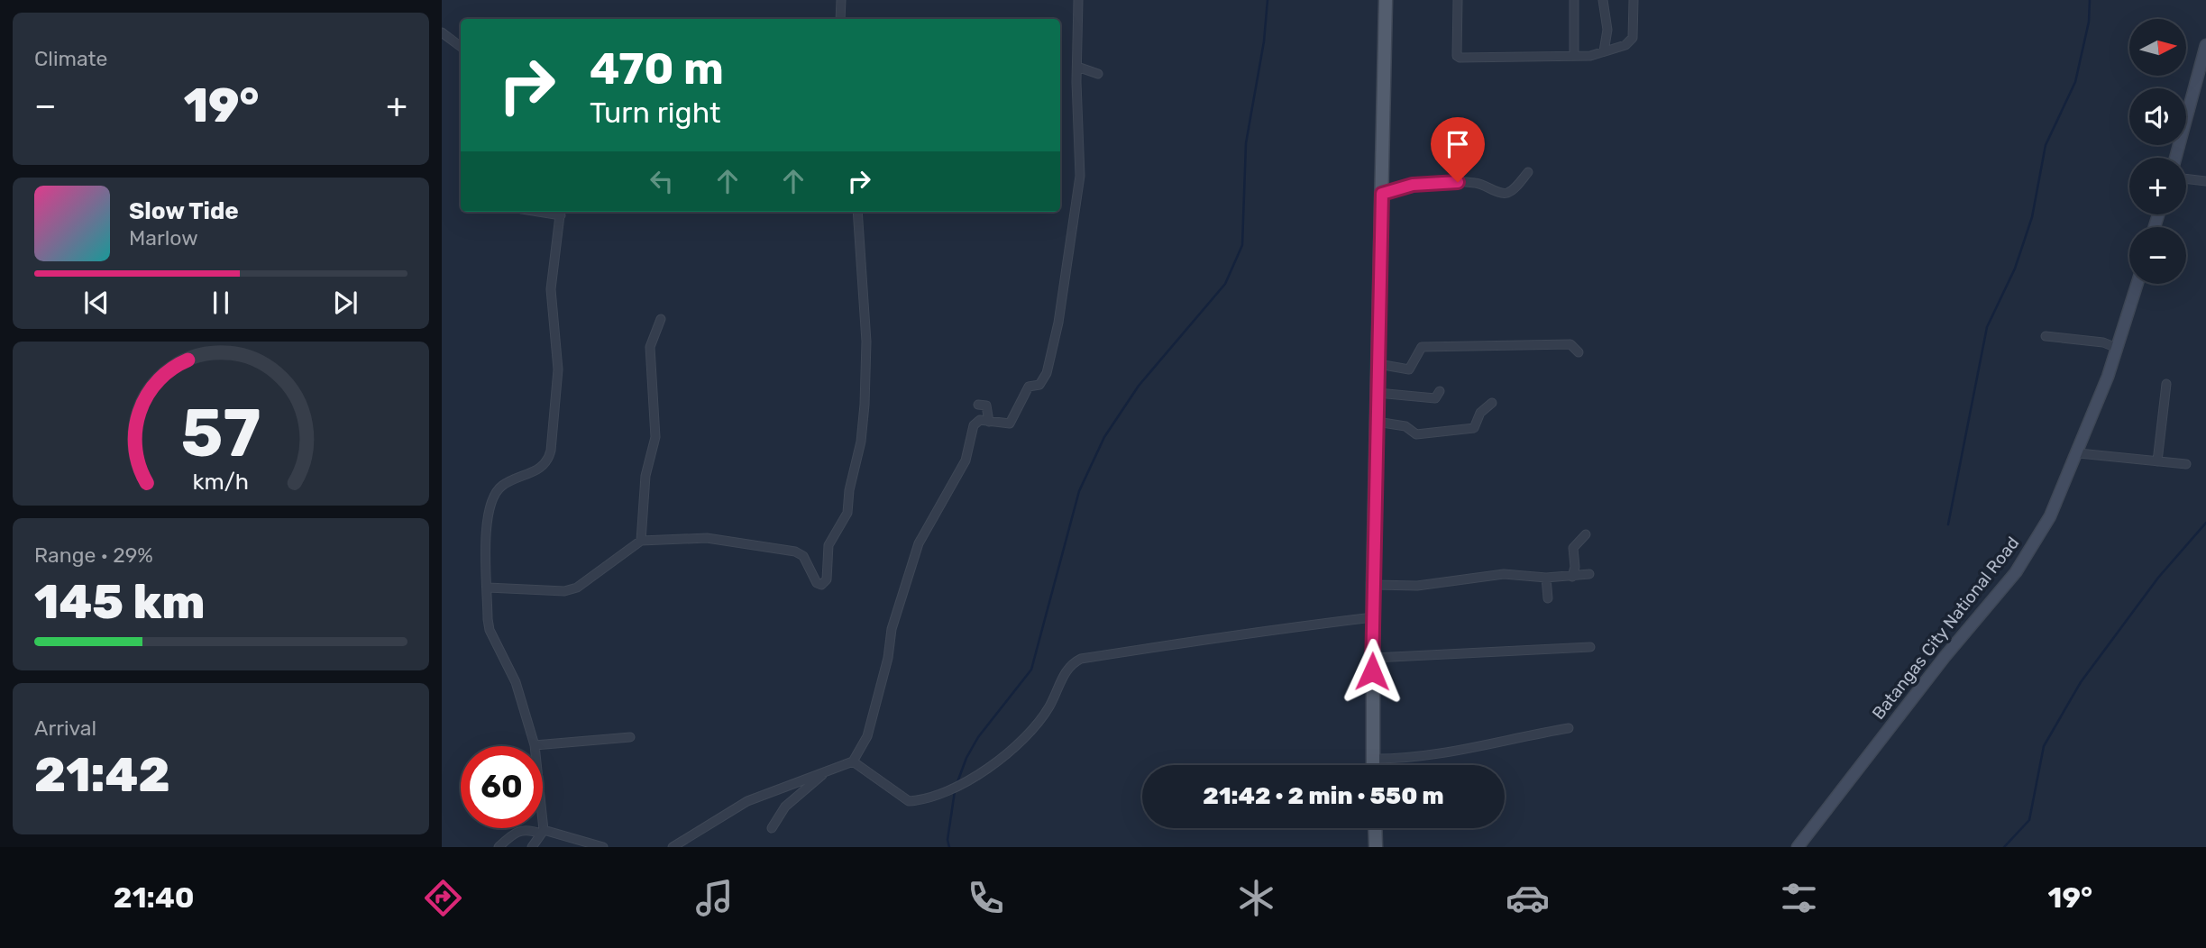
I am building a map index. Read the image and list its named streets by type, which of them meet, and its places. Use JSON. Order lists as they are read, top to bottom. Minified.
{"streets":{"street":["Batangas City National Road"]},"north":"right","page":{"tile":["Climate",["Range · 29%","145 km"],["Arrival","21:42"]],"map_buttons":["+","−"],"turn":["470 m","Turn right"],"heat":["−","19°","+"],"song":["Slow Tide","Marlow"],"limit":"60","trip":"21:42 · 2 min · 550 m","tabs":["21:40","19°"],"gauge":["57","km/h"]}}
